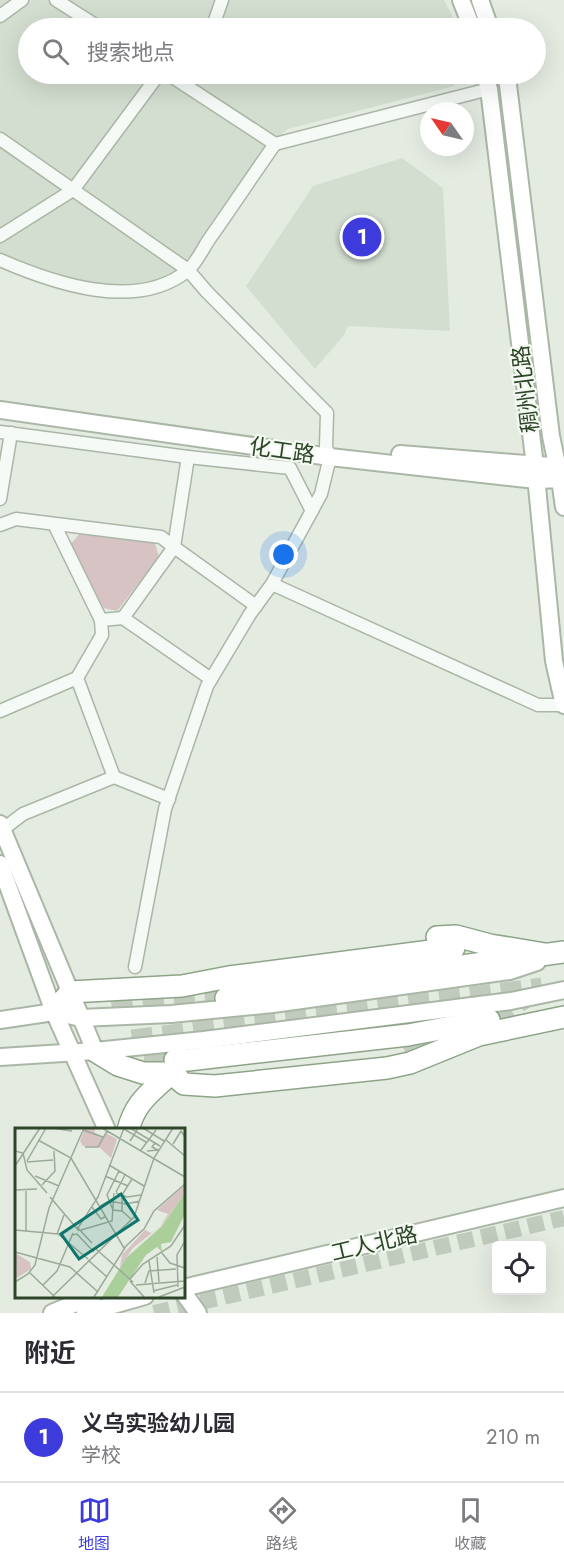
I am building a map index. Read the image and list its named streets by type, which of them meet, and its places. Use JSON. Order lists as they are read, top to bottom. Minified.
{"streets":{"main road":["稠州北路","化工路","工人北路"]},"crossings":[["稠州北路","化工路"]],"north":"top left","page":{"search":"搜索地点","pins":"1","heading":"附近","list":[{"mark":"1","name":"义乌实验幼儿园","note":"学校","value":"210 m"}],"nav":["地图","路线","收藏"]}}
